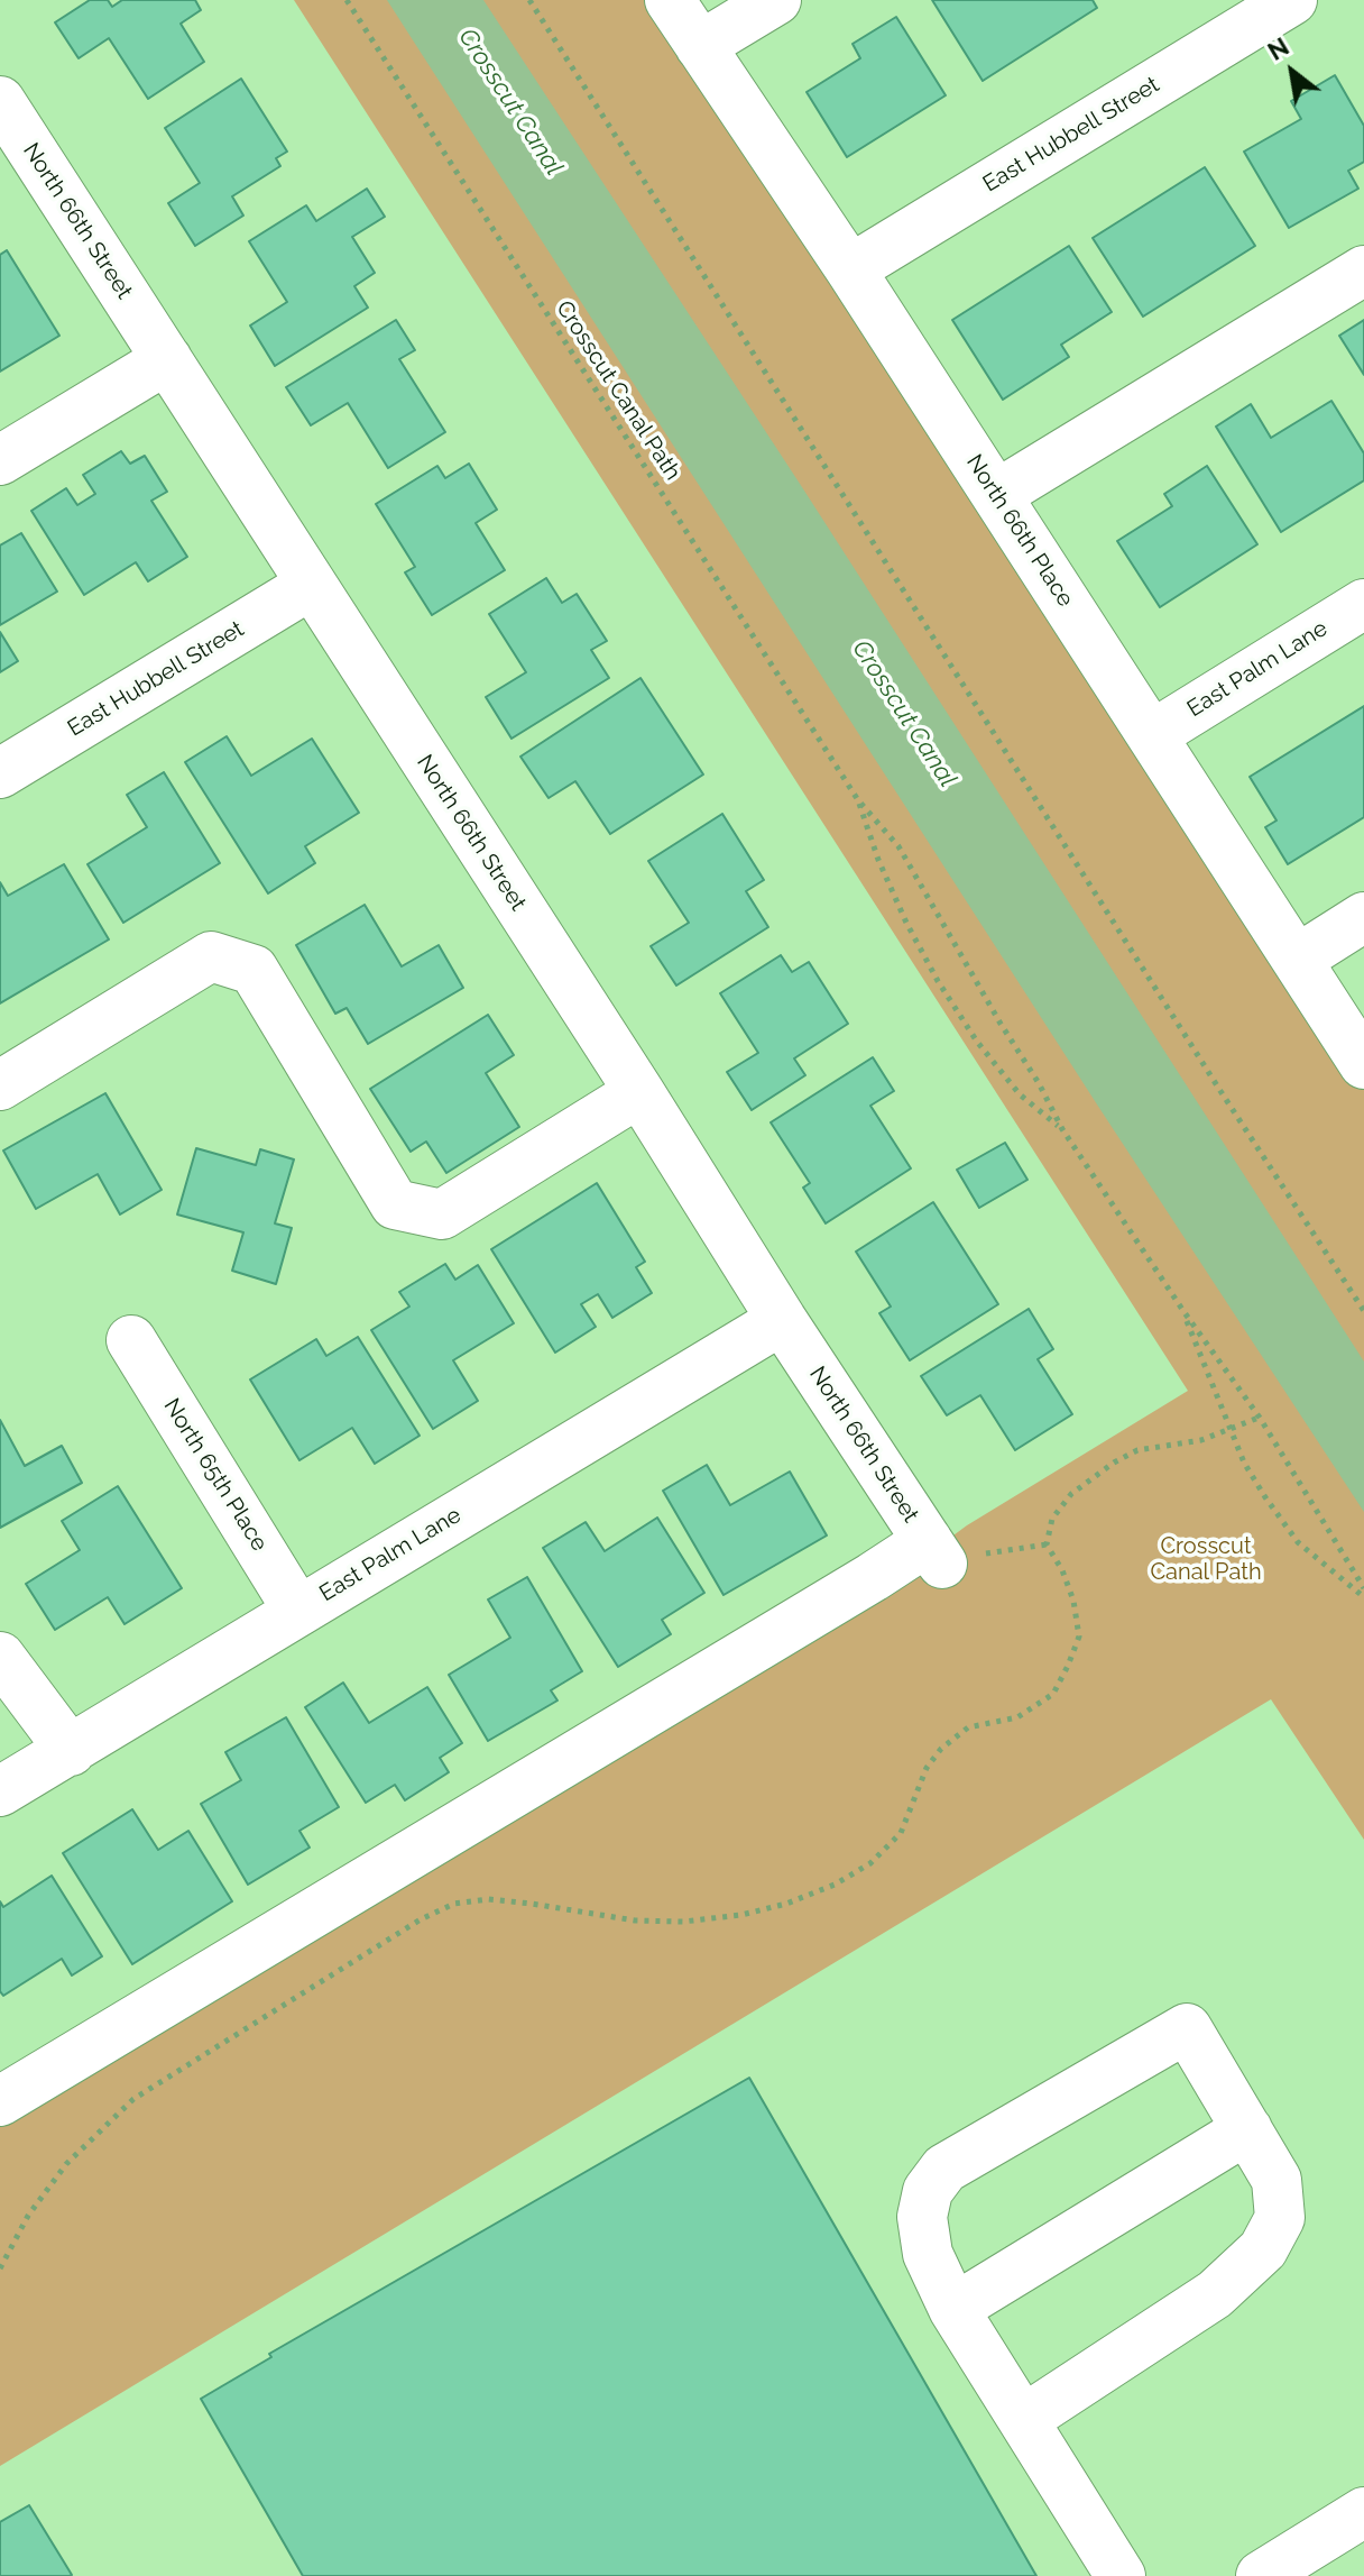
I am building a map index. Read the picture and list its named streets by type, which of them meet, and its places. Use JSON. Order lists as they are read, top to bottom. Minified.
{"streets":{"street":["East Hubbell Street","North 66th Street","North 66th Place","East Palm Lane","North 65th Place"],"path":["Crosscut Canal Path"]},"crossings":[["East Hubbell Street","North 66th Street"],["East Hubbell Street","North 66th Place"],["North 66th Street","East Palm Lane"],["North 66th Place","East Palm Lane"],["East Palm Lane","North 65th Place"]],"water":["Crosscut Canal"],"parks":["Crosscut Canal Path"],"north":"top left"}
